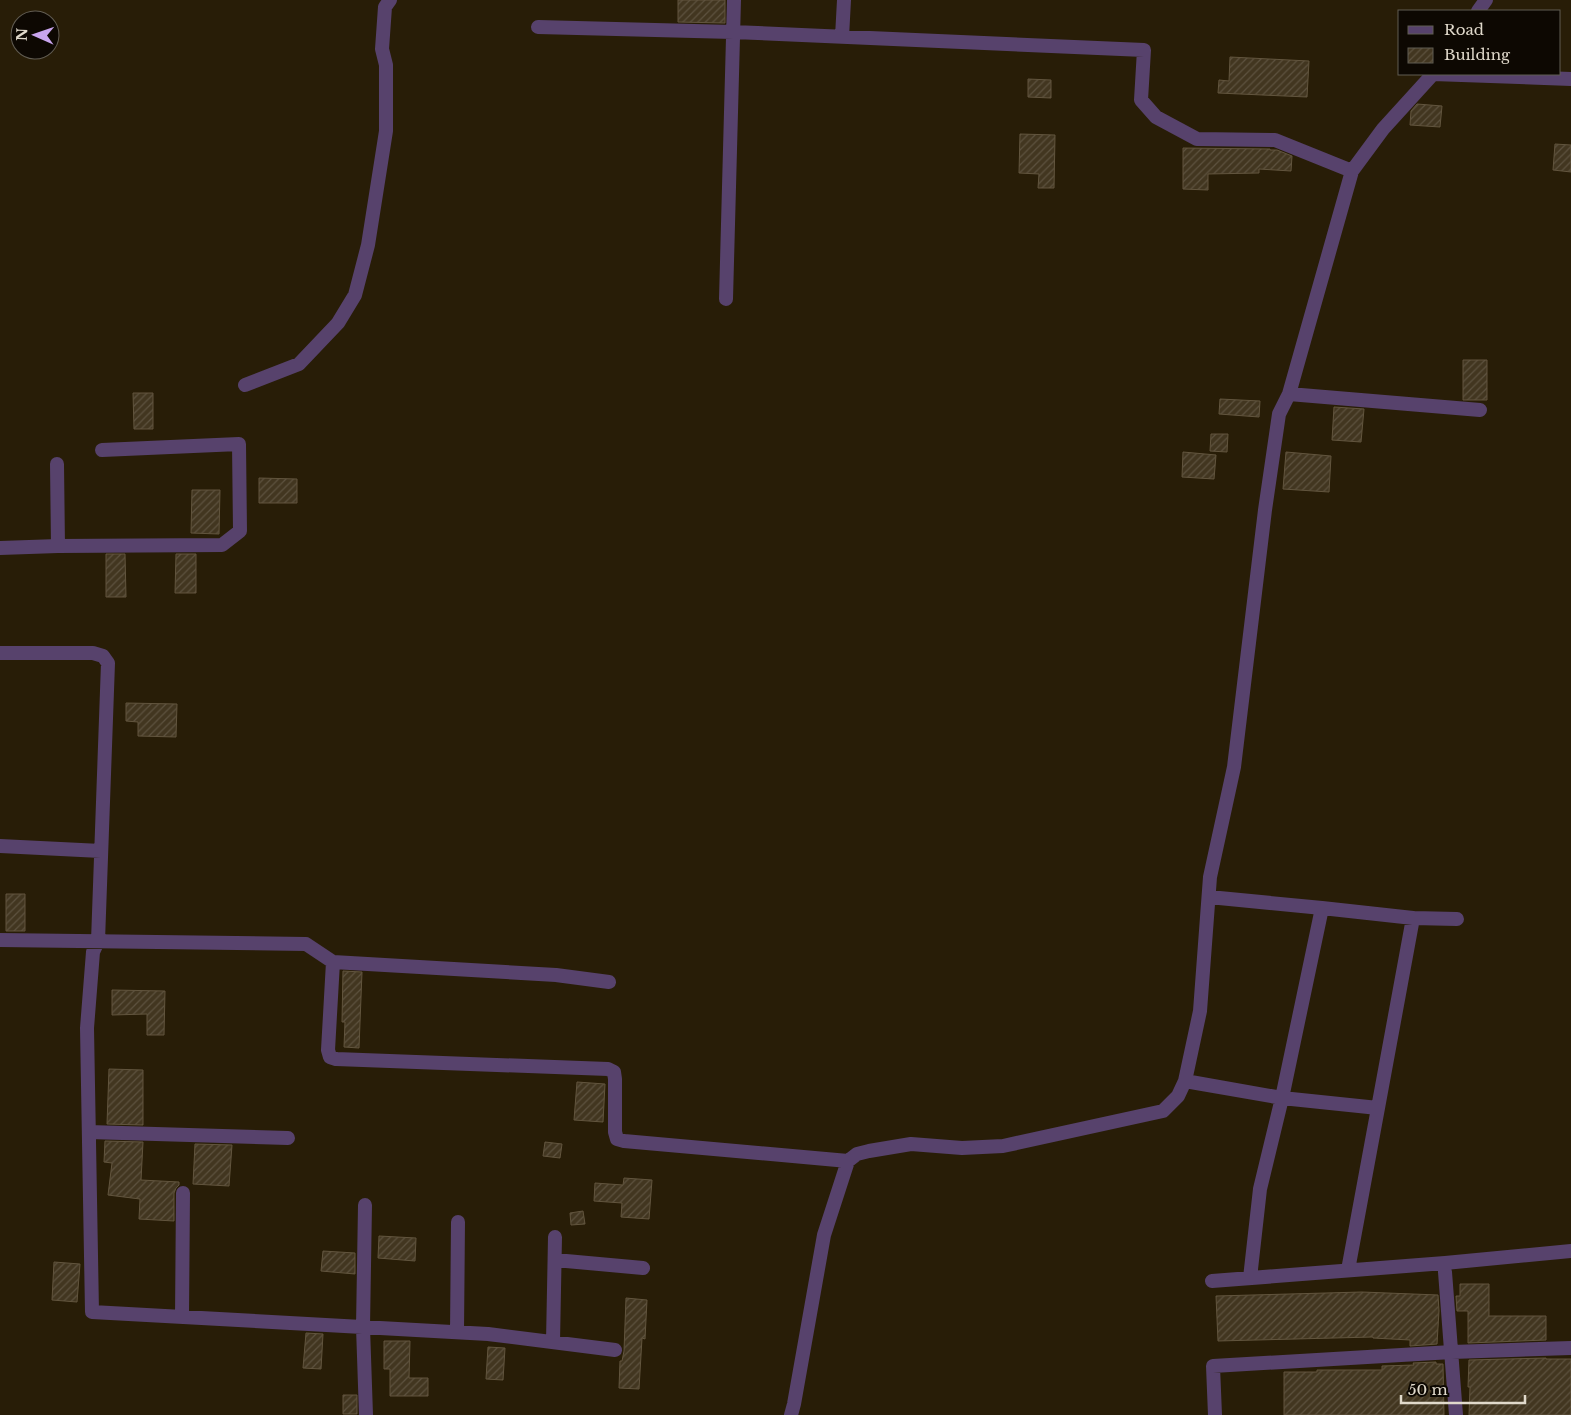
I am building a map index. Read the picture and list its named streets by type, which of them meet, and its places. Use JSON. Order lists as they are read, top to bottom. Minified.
{"legend":["Road","Building"],"scale_bar":"50 m","north":"left"}
